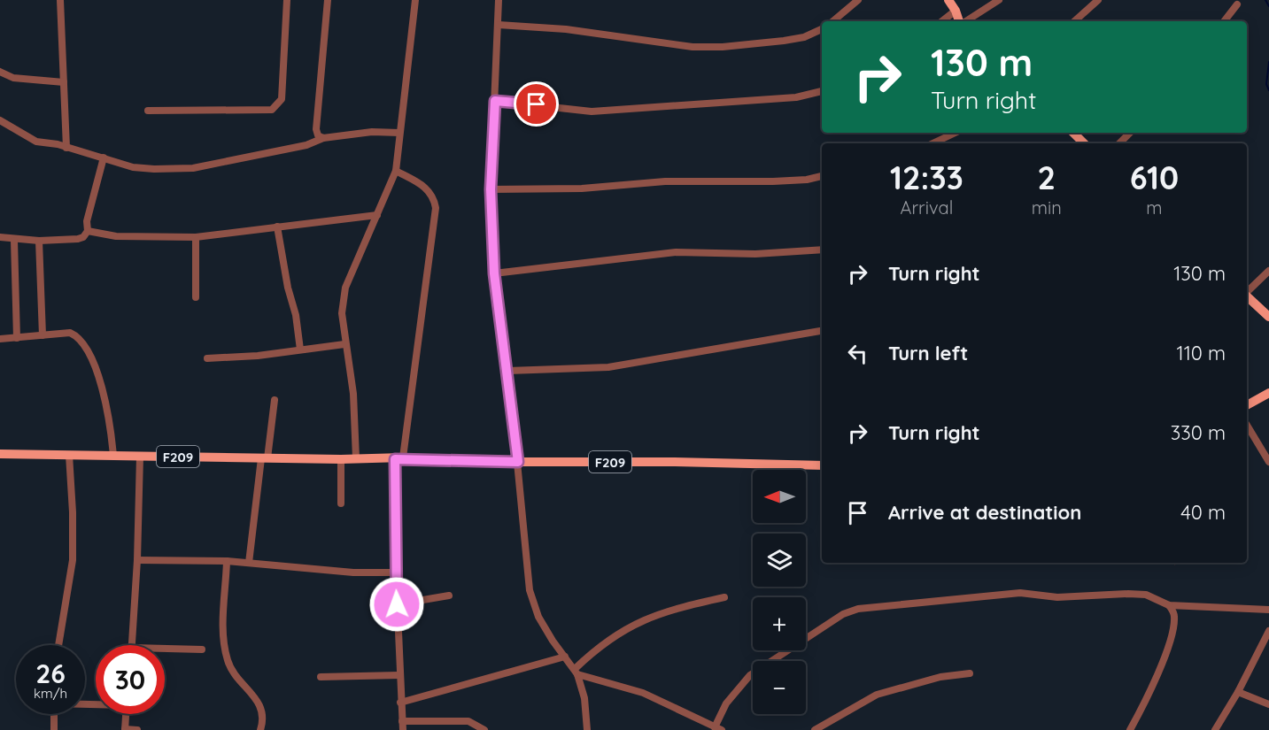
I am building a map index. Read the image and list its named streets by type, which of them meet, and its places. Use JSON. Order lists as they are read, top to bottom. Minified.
{"streets":{"main road":["F209"]},"north":"left","page":{"turn":["130 m","Turn right"],"eta":["12:33","Arrival","2","min","610","m"],"list":[{"name":"Turn right","value":"130 m"},{"name":"Turn left","value":"110 m"},{"name":"Turn right","value":"330 m"},{"name":"Arrive at destination","value":"40 m"}],"map_buttons":["+","−"],"speed":"26 km/h","limit":"30"}}
